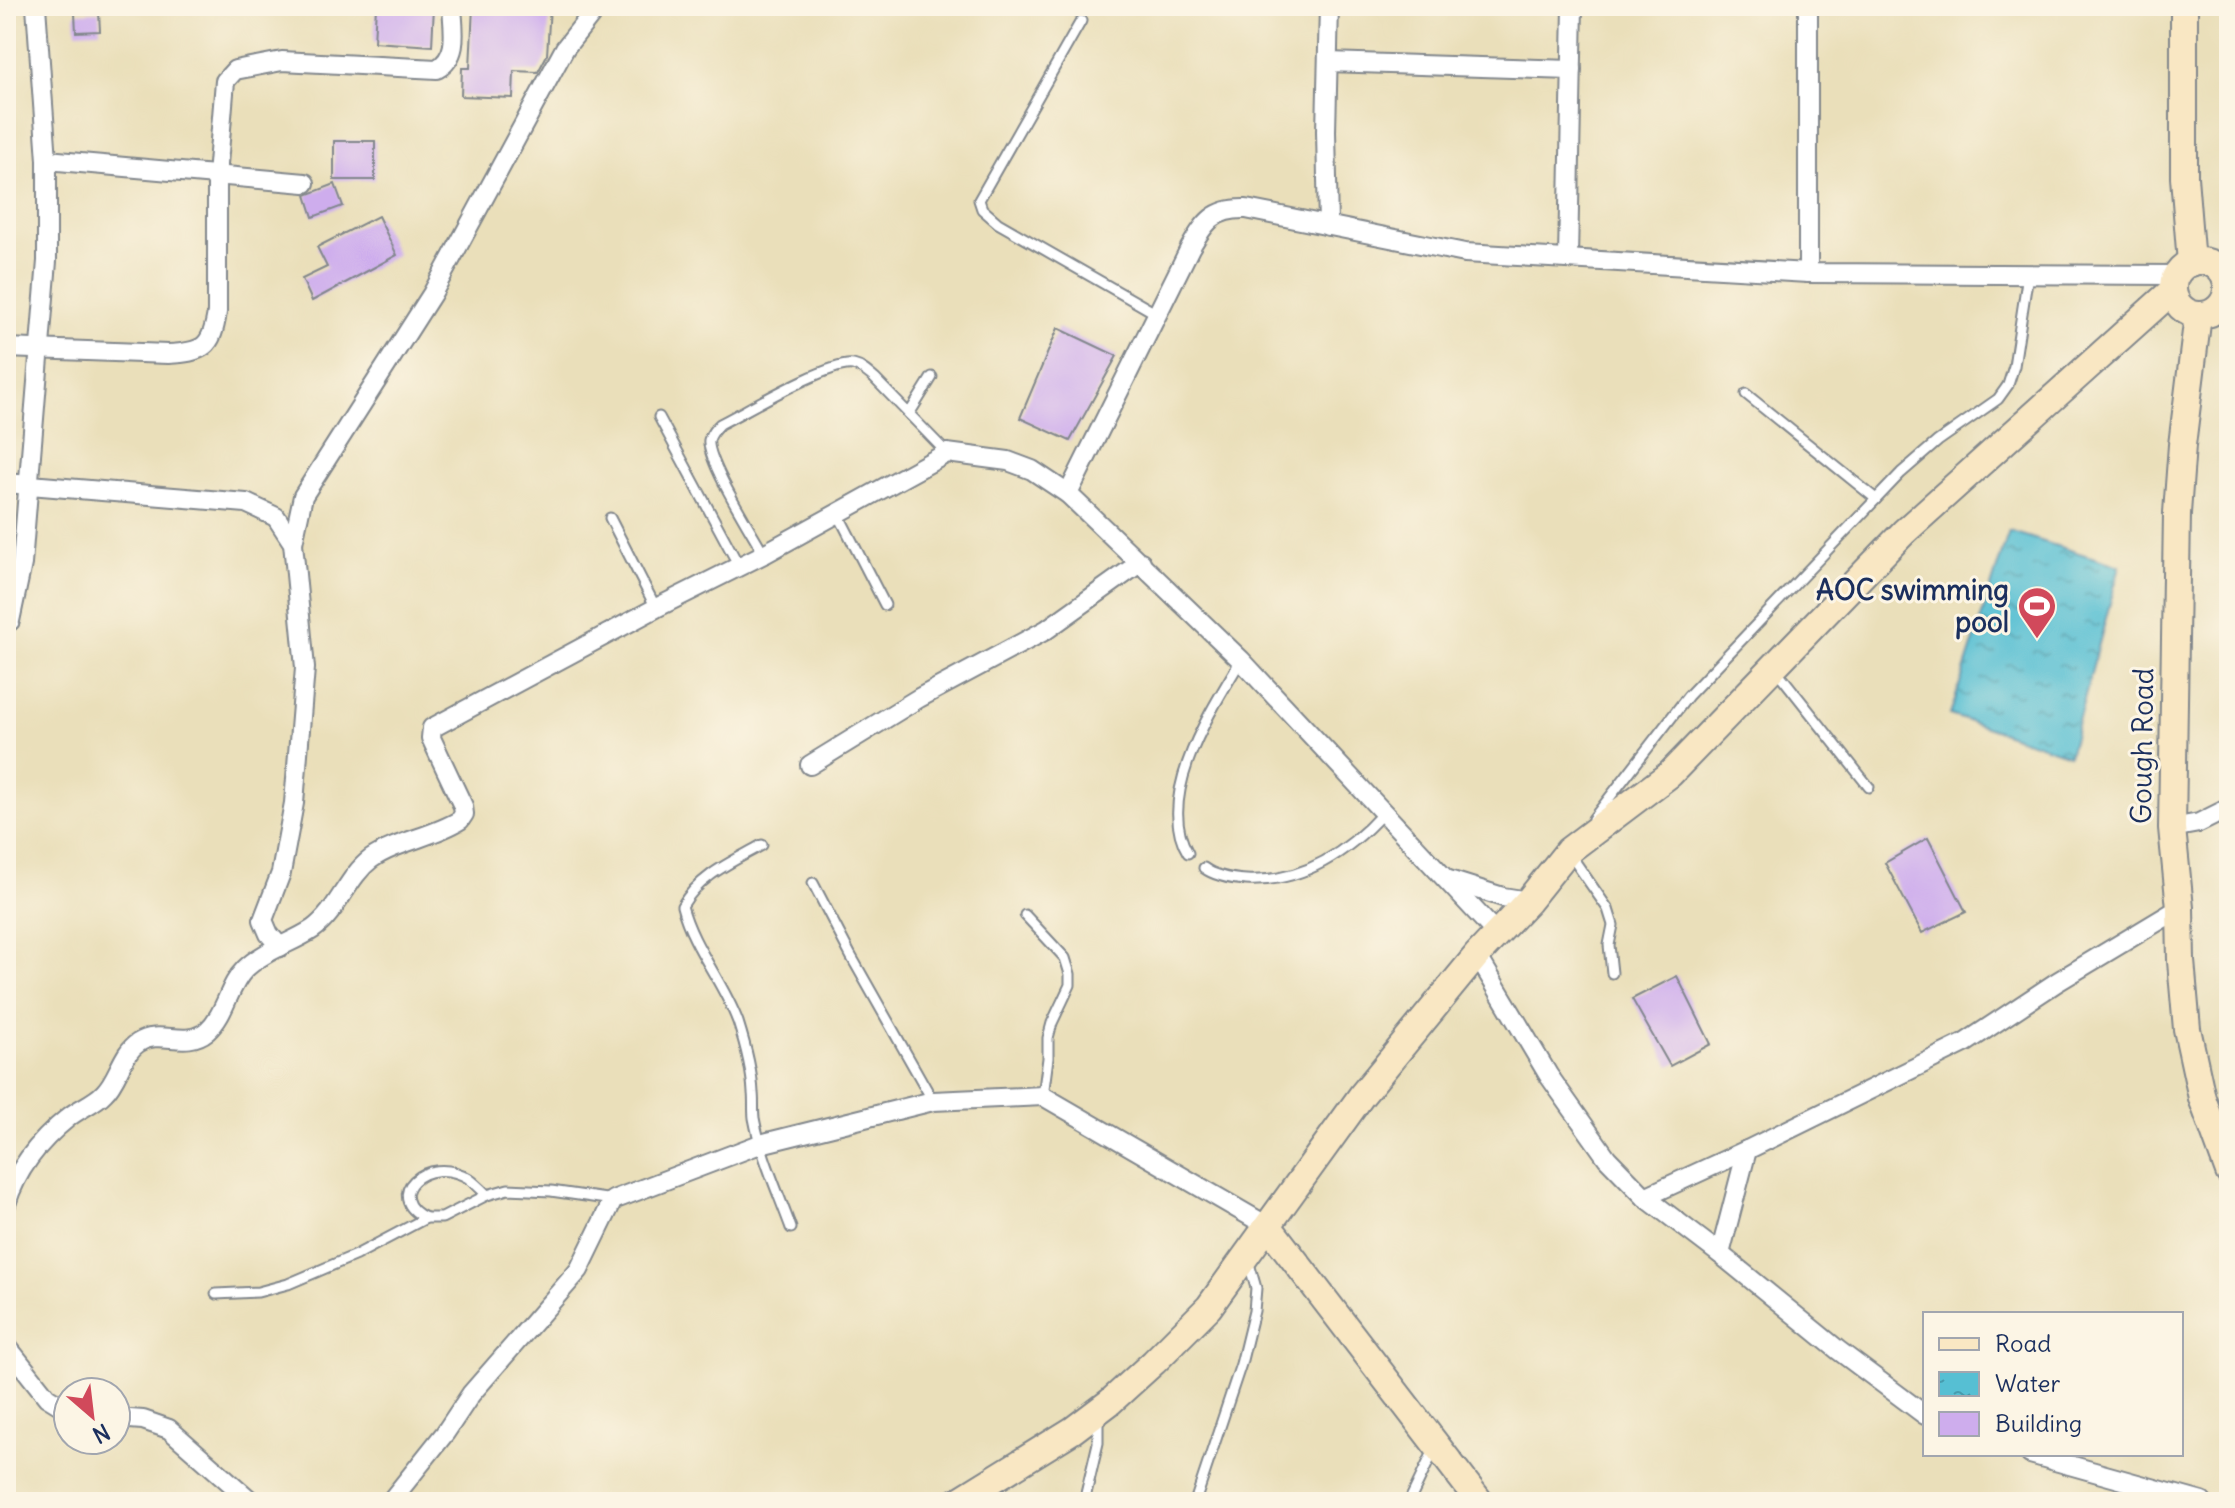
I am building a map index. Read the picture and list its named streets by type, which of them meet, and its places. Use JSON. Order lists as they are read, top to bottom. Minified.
{"streets":{"street":["Gough Road"]},"places":{"sports":["AOC swimming pool"]},"legend":["Road","Water","Building"],"north":"bottom right"}
